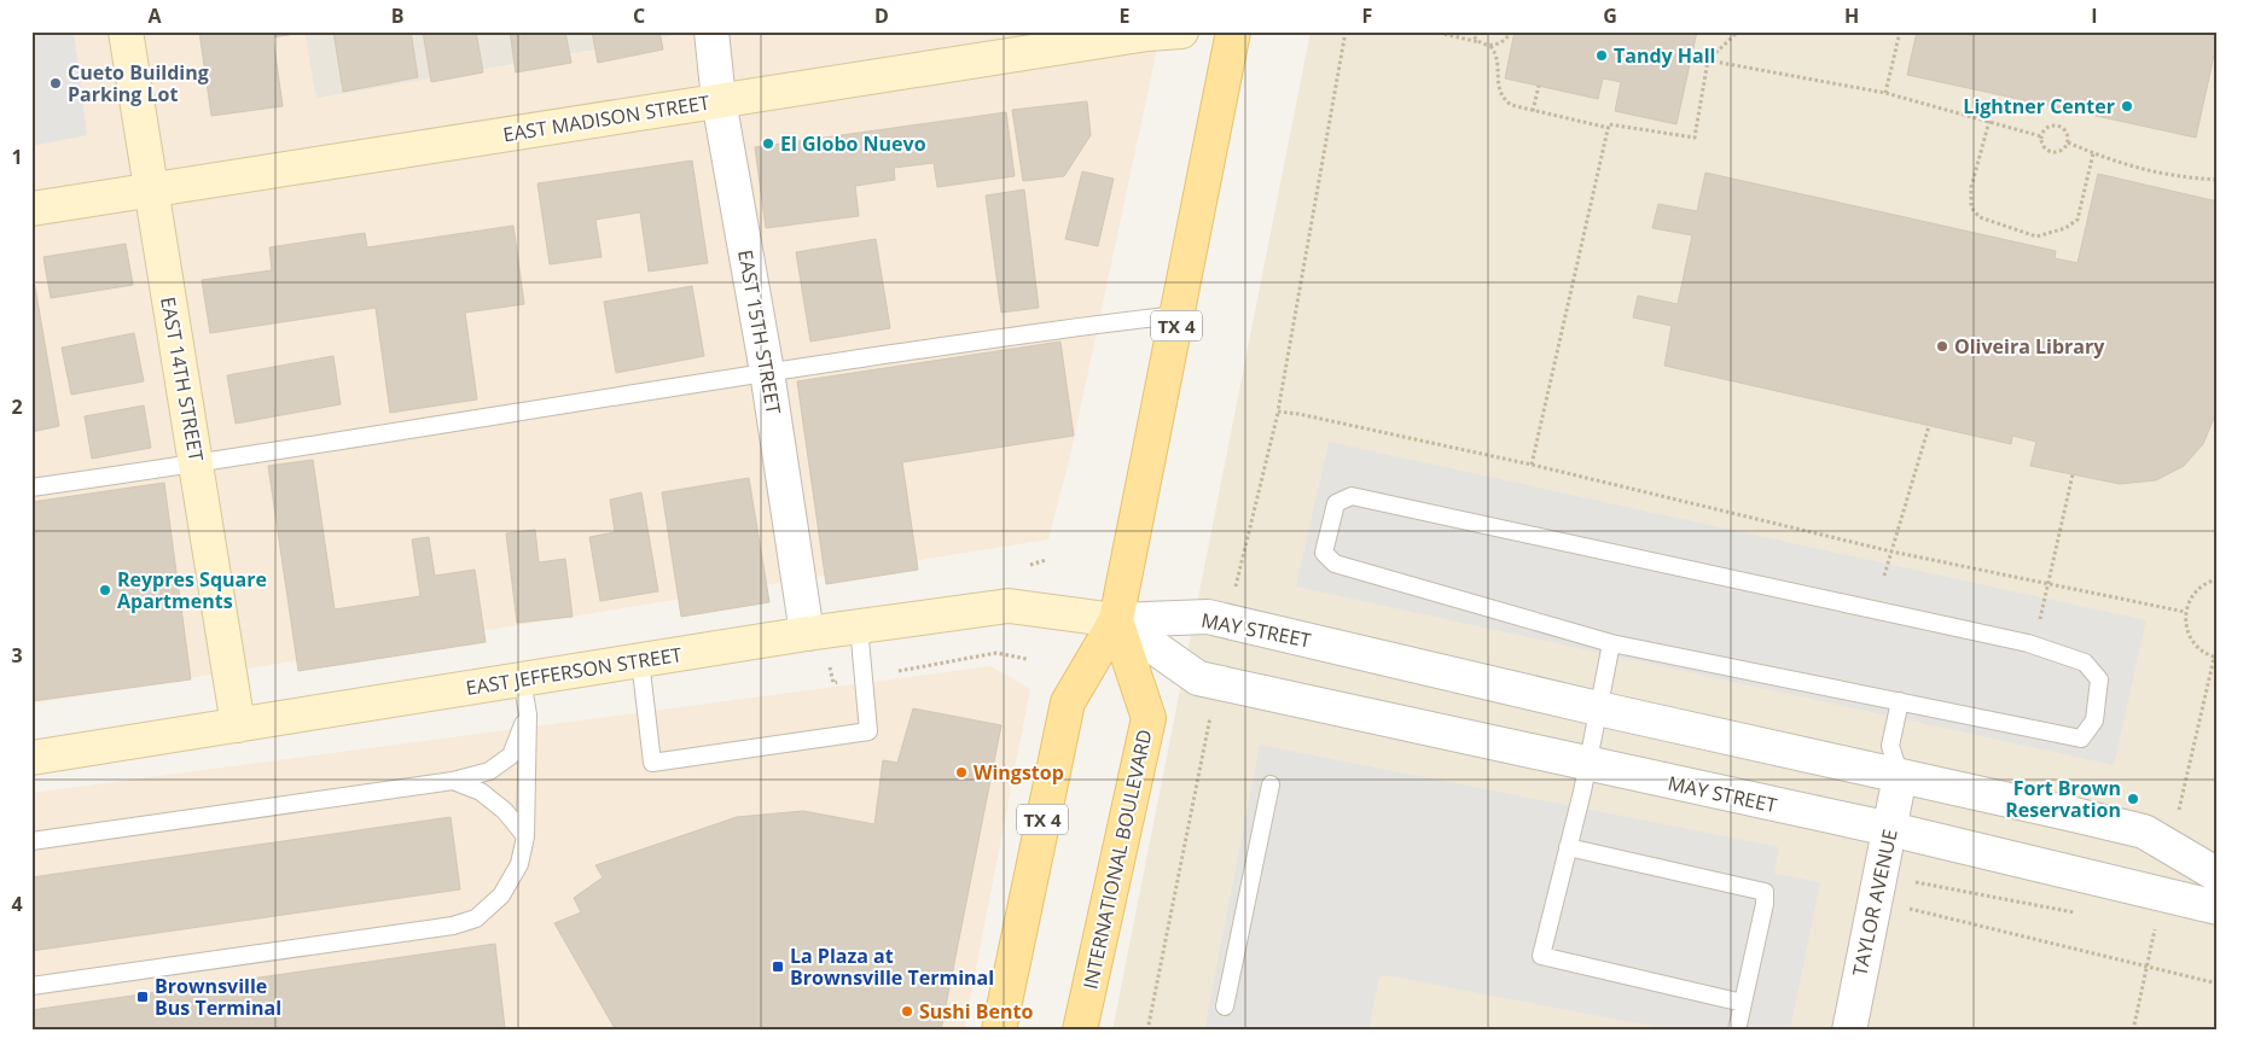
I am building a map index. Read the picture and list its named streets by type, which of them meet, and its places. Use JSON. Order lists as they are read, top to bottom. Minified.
{"streets":{"main road":["TX 4","INTERNATIONAL BOULEVARD"],"street":["EAST MADISON STREET","EAST 15TH STREET","EAST 14TH STREET","MAY STREET","EAST JEFFERSON STREET","TAYLOR AVENUE"]},"crossings":[["EAST MADISON STREET","EAST 15TH STREET"],["EAST MADISON STREET","EAST 14TH STREET"],["TX 4","MAY STREET"],["TX 4","EAST JEFFERSON STREET"],["TX 4","INTERNATIONAL BOULEVARD"],["EAST 15TH STREET","EAST JEFFERSON STREET"],["EAST 14TH STREET","EAST JEFFERSON STREET"],["MAY STREET","EAST JEFFERSON STREET"],["MAY STREET","INTERNATIONAL BOULEVARD"],["MAY STREET","TAYLOR AVENUE"],["EAST JEFFERSON STREET","INTERNATIONAL BOULEVARD"]],"places":{"other":["Tandy Hall","Cueto Building Parking Lot","Lightner Center","El Globo Nuevo","Oliveira Library","Reypres Square Apartments","Wingstop","Fort Brown Reservation","Sushi Bento"],"transit":["La Plaza at Brownsville Terminal","Brownsville Bus Terminal"]},"grid":{"columns":["A","B","C","D","E","F","G","H","I"],"rows":["1","2","3","4"]}}
